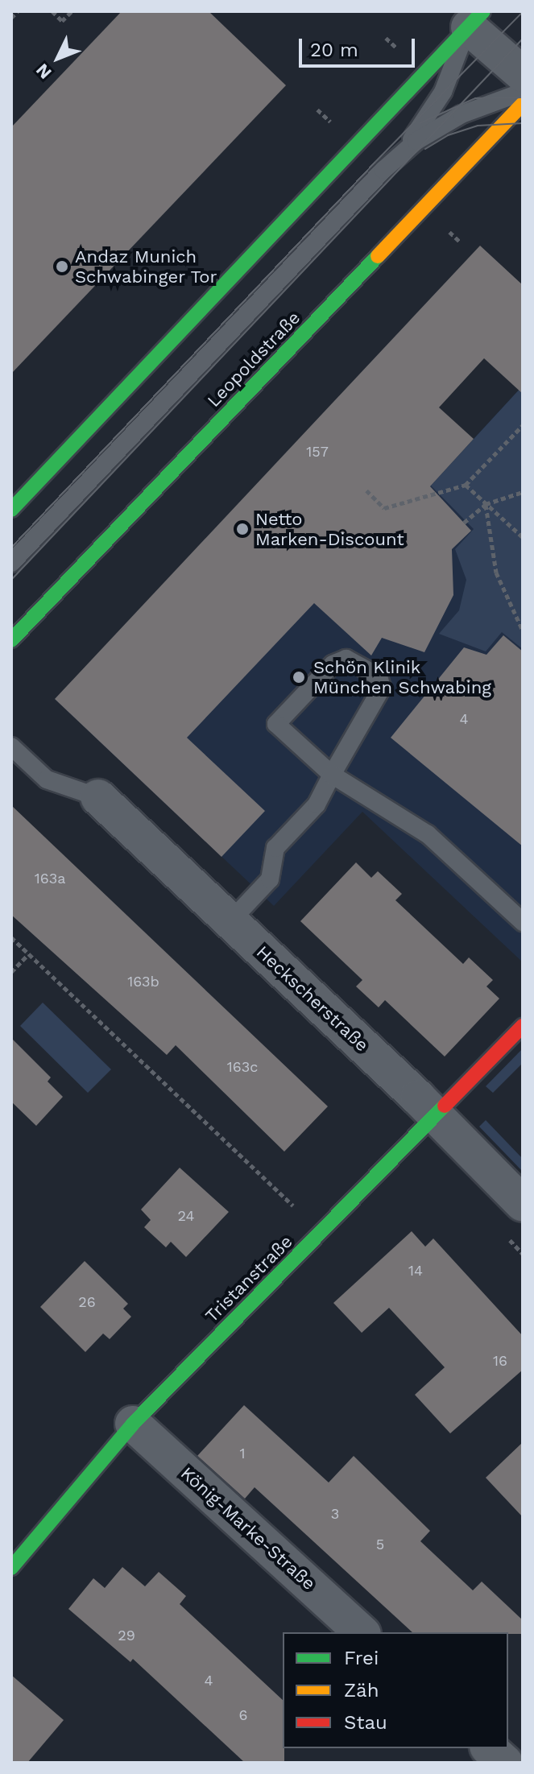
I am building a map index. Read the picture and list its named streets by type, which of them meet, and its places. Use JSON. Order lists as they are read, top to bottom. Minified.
{"streets":{"main road":["Leopoldstraße","Tristanstraße"],"street":["Heckscherstraße","König-Marke-Straße"]},"crossings":[["Heckscherstraße","Tristanstraße"],["Tristanstraße","König-Marke-Straße"]],"places":["Andaz Munich Schwabinger Tor","Netto Marken-Discount","Schön Klinik München Schwabing"],"house_numbers":["157","4","163a","163b","163c","24","14","26","16","1","3","5","29","4","6"],"legend":["Frei","Zäh","Stau"],"scale_bar":"20 m","north":"bottom left"}
